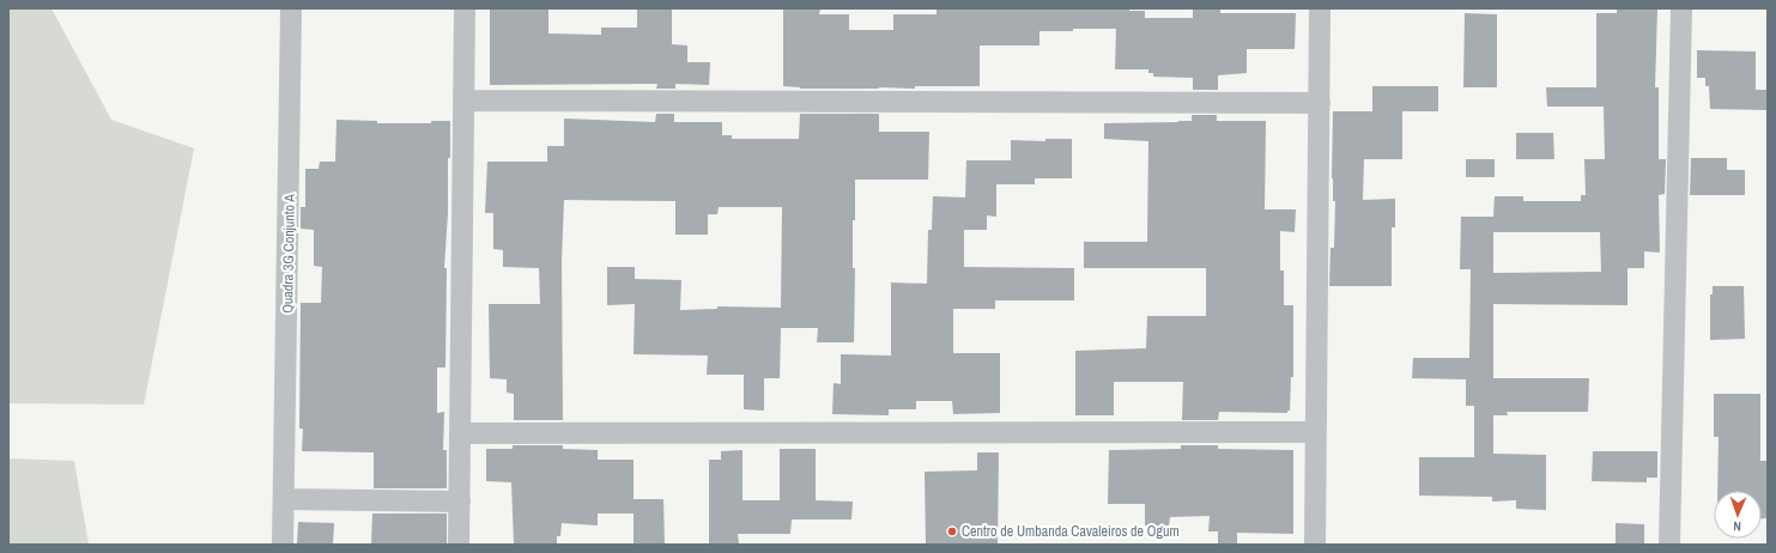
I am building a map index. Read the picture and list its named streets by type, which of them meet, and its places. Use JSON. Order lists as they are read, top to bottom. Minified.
{"streets":{"street":["Quadra 3G Conjunto A"]},"places":["Centro de Umbanda Cavaleiros de Ogum"],"north":"bottom"}
